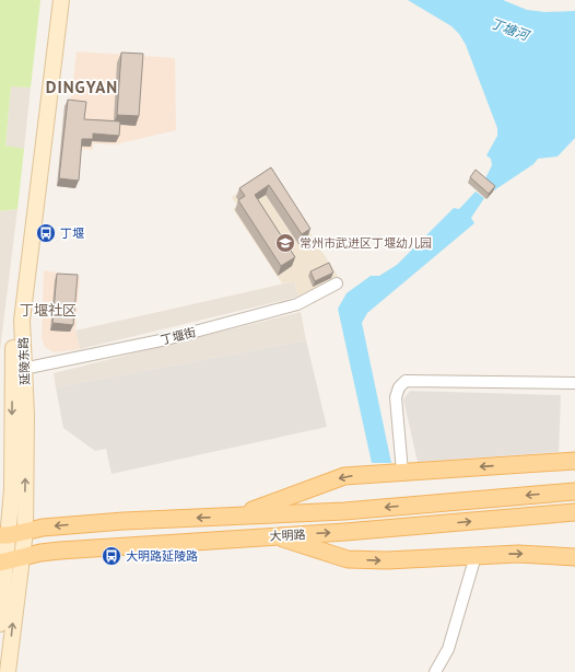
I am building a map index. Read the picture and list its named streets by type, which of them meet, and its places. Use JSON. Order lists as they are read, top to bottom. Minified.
{"streets":{"main road":["延陵东路","大明路"],"street":["丁堰街"]},"crossings":[["丁堰街","延陵东路"],["延陵东路","大明路"]],"districts":["DINGYAN","丁堰社区"],"water":["丁塘河"],"places":{"bus stop":["丁堰","大明路延陵路"],"school or university":["常州市武进区丁堰幼儿园"]}}
